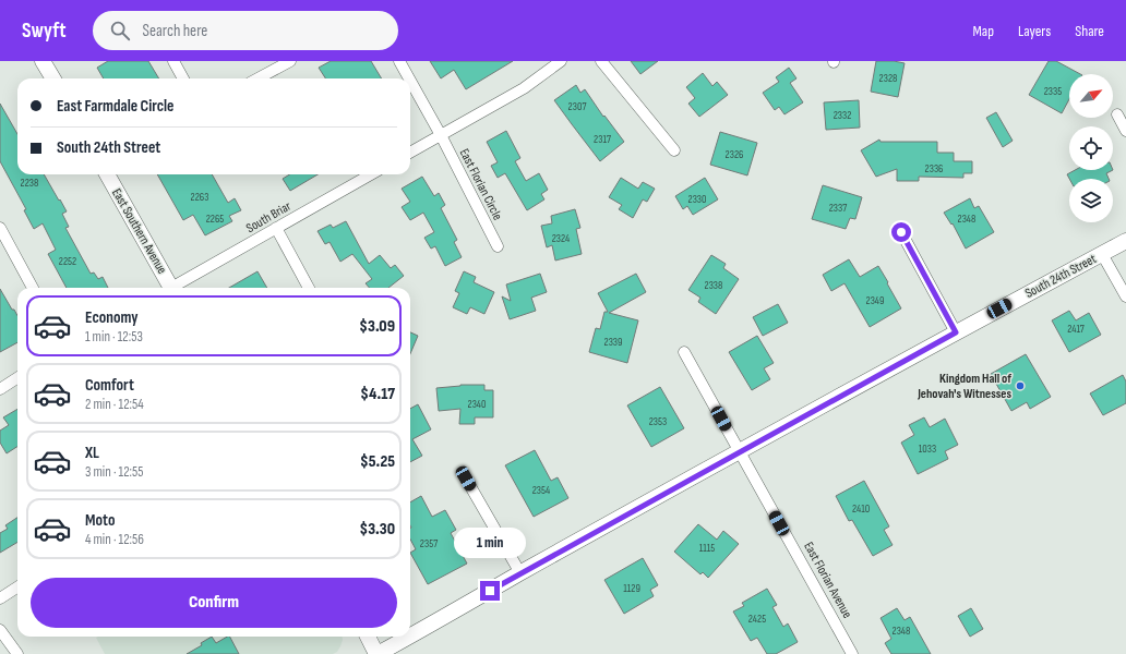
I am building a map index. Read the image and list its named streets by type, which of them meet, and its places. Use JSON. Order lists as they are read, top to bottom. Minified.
{"streets":{"street":["East Florian Circle","South Briar","East Southern Avenue","South 24th Street","East Florian Avenue"]},"crossings":[["South 24th Street","East Florian Avenue"]],"places":["Kingdom Hall of Jehovah's Witnesses"],"house_numbers":["2328","2335","2307","2332","2317","2326","2336","2238","2263","2330","2337","2265","2348","2324","2252","2338","2349","2417","2339","2340","2353","1033","2354","2410","2357","1115","1129","2425","2348"],"north":"top right","page":{"header":"Swyft","search":"Search here","nav":["Map","Layers","Share"],"banner":["East Farmdale Circle","South 24th Street"],"list":[{"name":"Economy","note":"1 min · 12:53","value":"$3.09"},{"name":"Comfort","note":"2 min · 12:54","value":"$4.17"},{"name":"XL","note":"3 min · 12:55","value":"$5.25"},{"name":"Moto","note":"4 min · 12:56","value":"$3.30"}],"bubble":"1 min","buttons":"Confirm"}}
